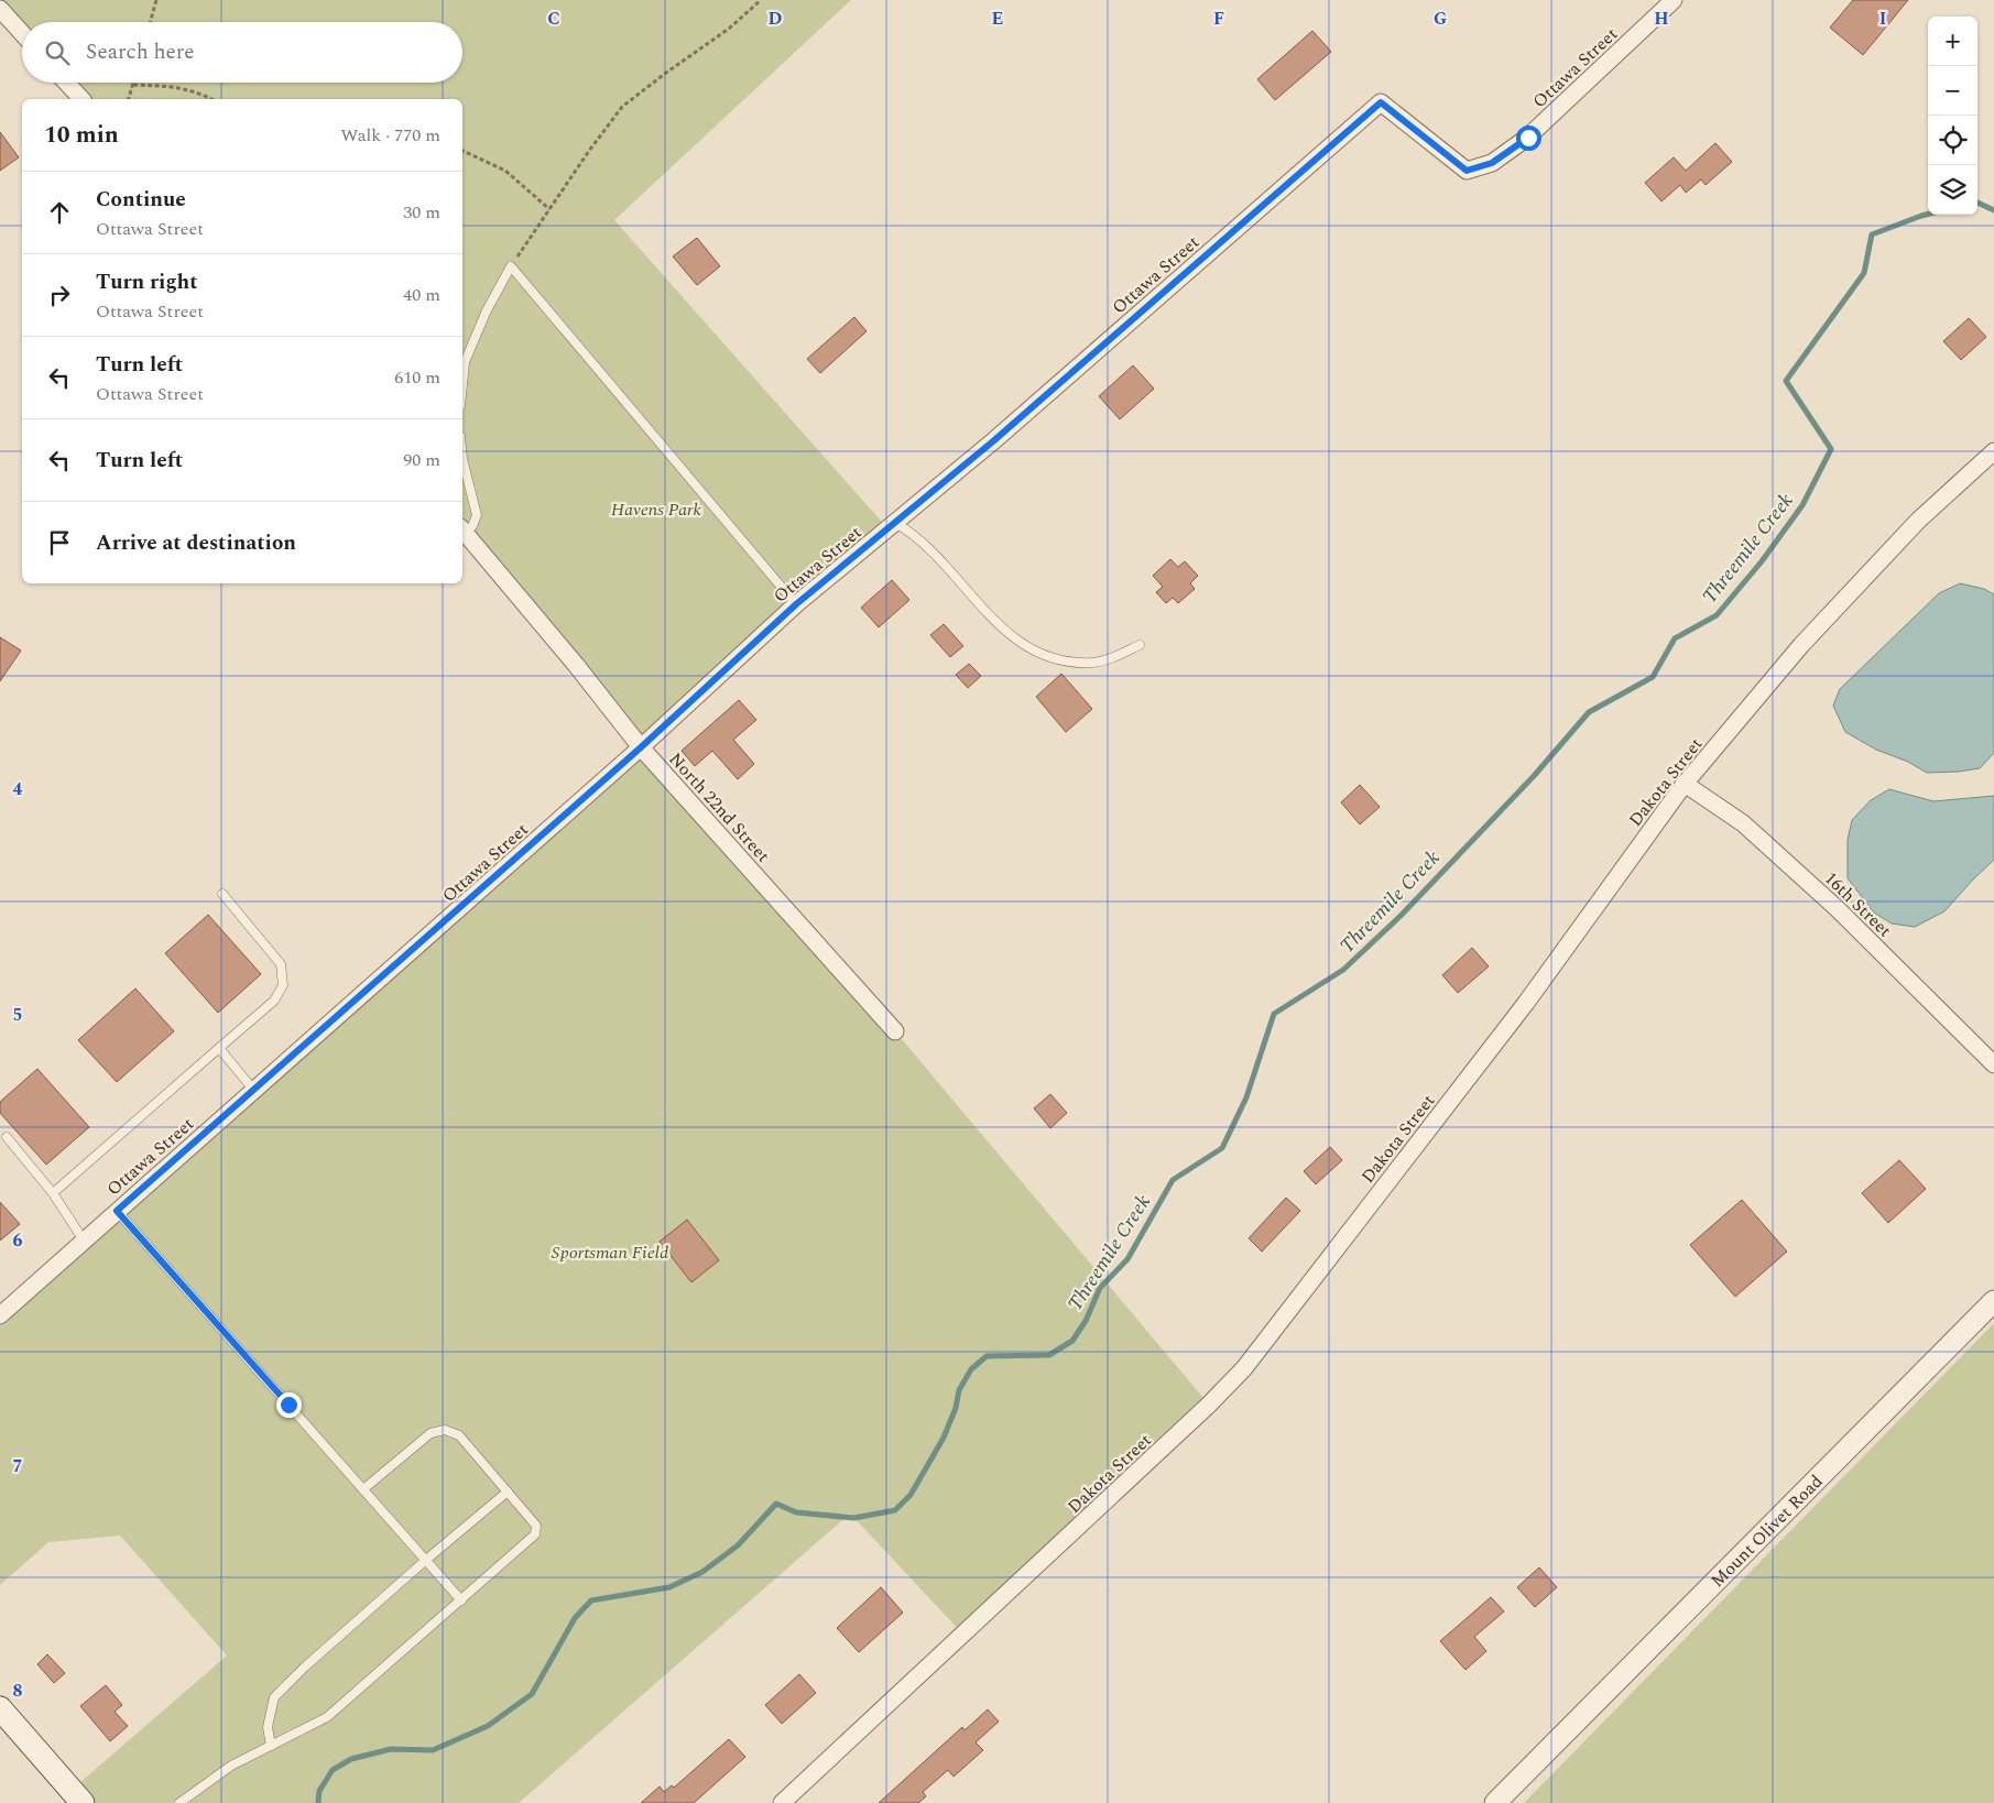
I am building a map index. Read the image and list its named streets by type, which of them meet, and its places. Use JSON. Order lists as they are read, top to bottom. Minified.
{"streets":{"street":["Ottawa Street","Dakota Street","North 22nd Street","16th Street","Mount Olivet Road"]},"crossings":[["Ottawa Street","North 22nd Street"],["Dakota Street","16th Street"]],"water":["Threemile Creek"],"parks":["Havens Park","Sportsman Field"],"page":{"map_buttons":["+","−"],"search":"Search here","heading":["10 min","Walk · 770 m"],"list":[["Continue","Ottawa Street","30 m"],["Turn right","Ottawa Street","40 m"],["Turn left","Ottawa Street","610 m"],["Turn left","90 m"],"Arrive at destination"]},"grid":{"columns":["C","D","E","F","G","H","I"],"rows":["4","5","6","7","8"]}}
